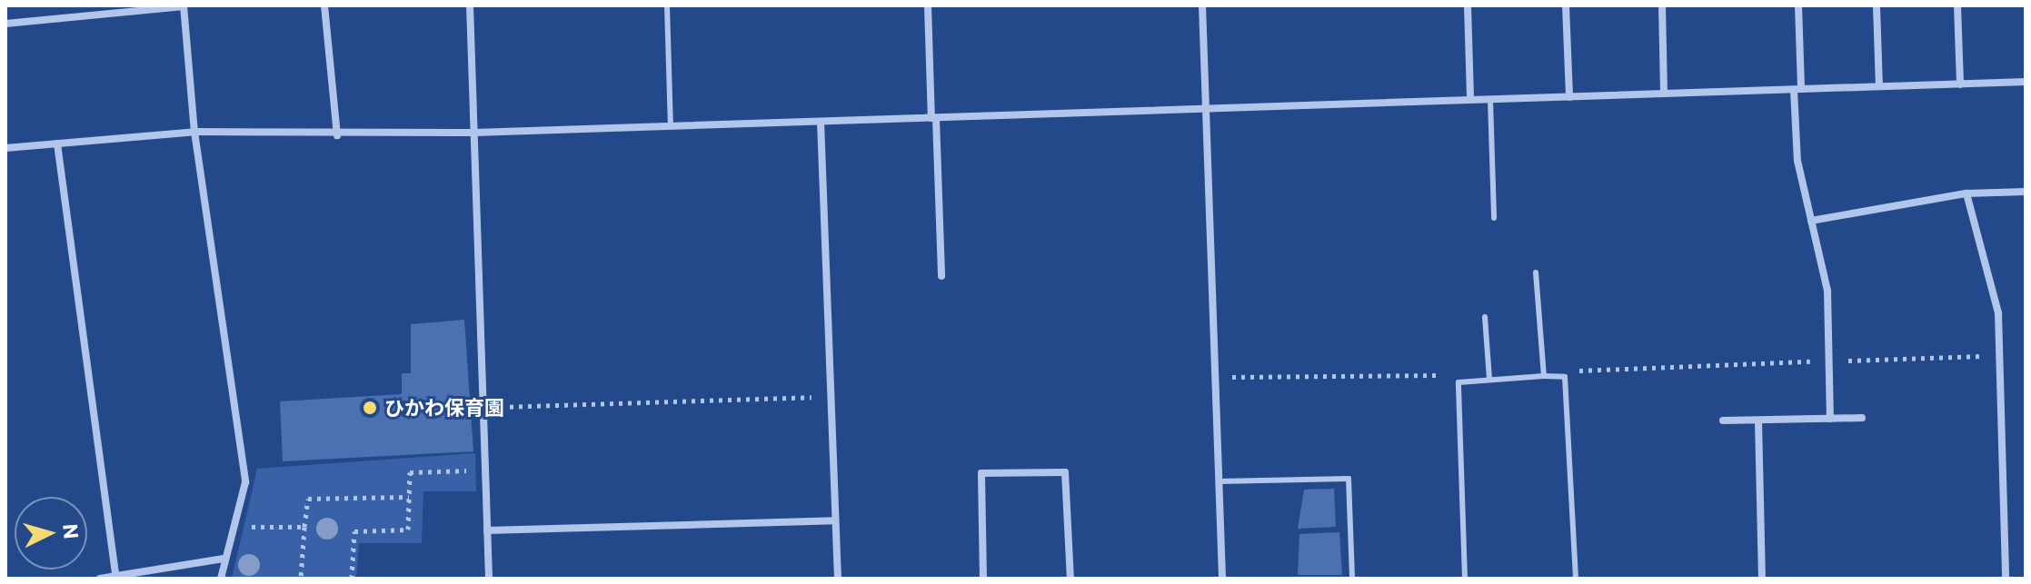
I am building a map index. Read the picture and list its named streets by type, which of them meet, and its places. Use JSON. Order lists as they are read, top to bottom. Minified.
{"places":["ひかわ保育園"],"north":"right"}
